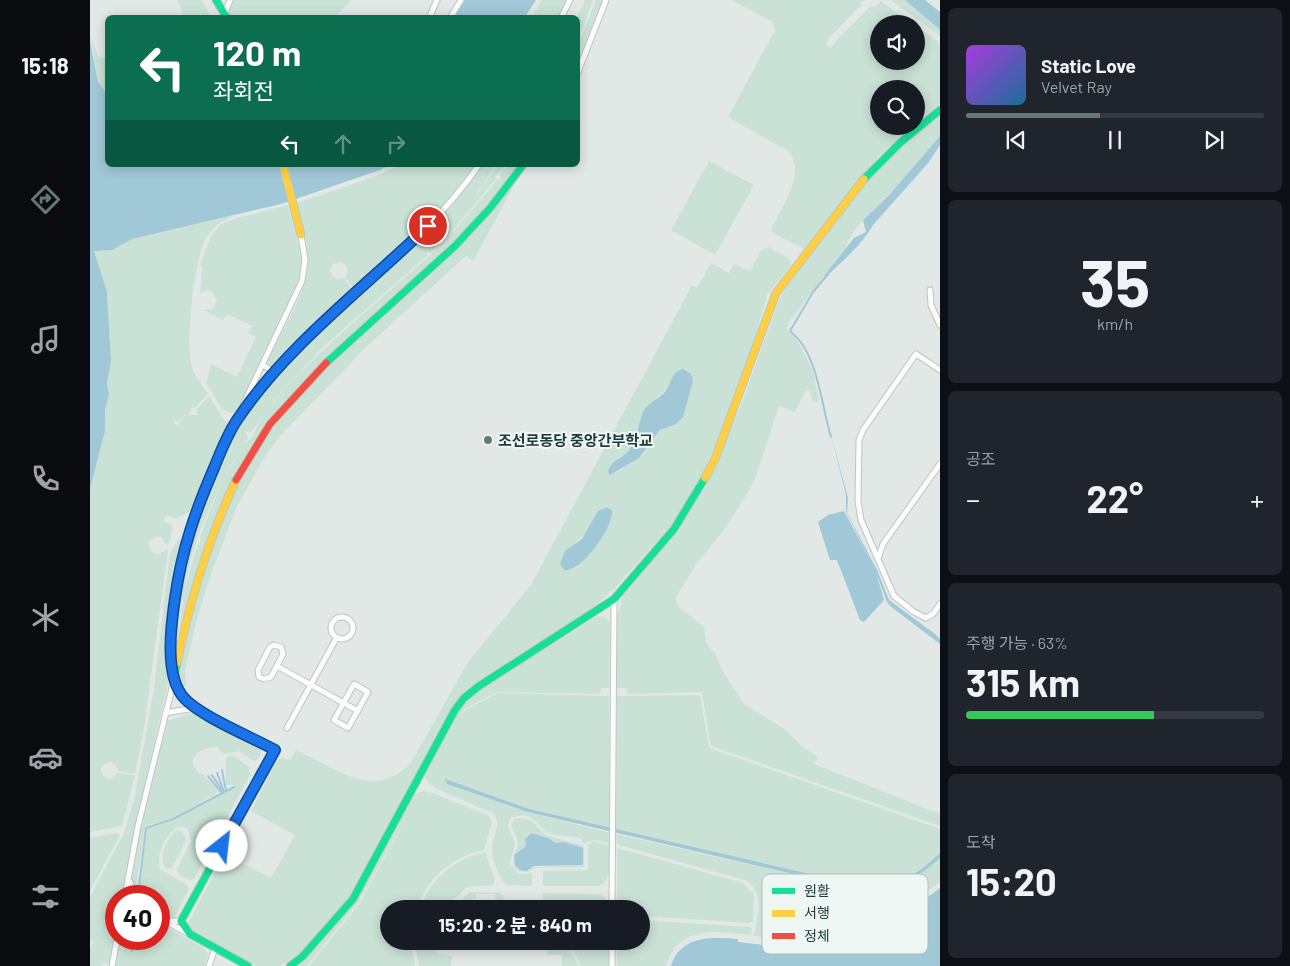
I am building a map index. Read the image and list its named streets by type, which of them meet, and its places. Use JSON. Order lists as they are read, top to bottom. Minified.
{"places":["조선로동당 중앙간부학교"],"legend":["원활","서행","정체"],"page":{"tabs":"15:18","turn":["120 m","좌회전"],"song":["Static Love","Velvet Ray"],"tile":[["35","km/h"],"공조",["주행 가능 · 63%","315 km"],["도착","15:20"]],"heat":["−","22°","+"],"limit":"40","trip":"15:20 · 2 분 · 840 m"}}
